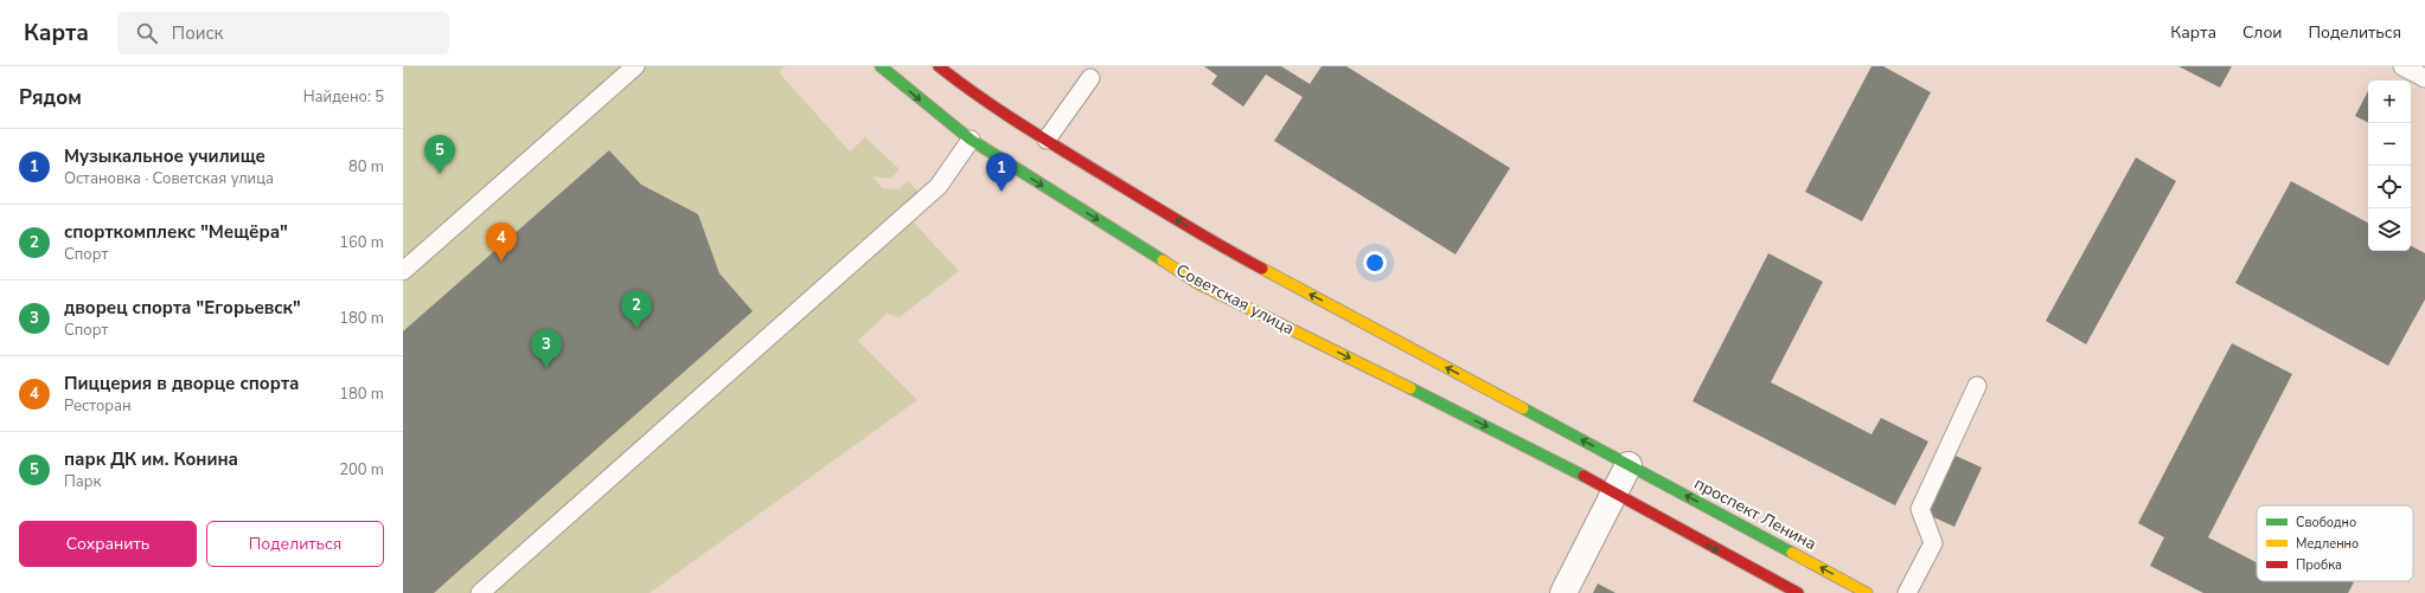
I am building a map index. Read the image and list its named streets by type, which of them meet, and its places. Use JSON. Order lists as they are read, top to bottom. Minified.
{"streets":{"main road":["Советская улица","проспект Ленина"]},"legend":["Свободно","Медленно","Пробка"],"page":{"header":"Карта","search":"Поиск","nav":["Карта","Слои","Поделиться"],"heading":["Рядом","Найдено: 5"],"map_buttons":["+","−"],"list":[{"mark":"1","name":"Музыкальное училище","note":"Остановка · Советская улица","value":"80 m"},{"mark":"2","name":"спорткомплекс \"Мещёра\"","note":"Спорт","value":"160 m"},{"mark":"3","name":"дворец спорта \"Егорьевск\"","note":"Спорт","value":"180 m"},{"mark":"4","name":"Пиццерия в дворце спорта","note":"Ресторан","value":"180 m"},{"mark":"5","name":"парк ДК им. Конина","note":"Парк","value":"200 m"}],"pins":["5","1","4","2","3"],"buttons":["Сохранить","Поделиться"]}}
